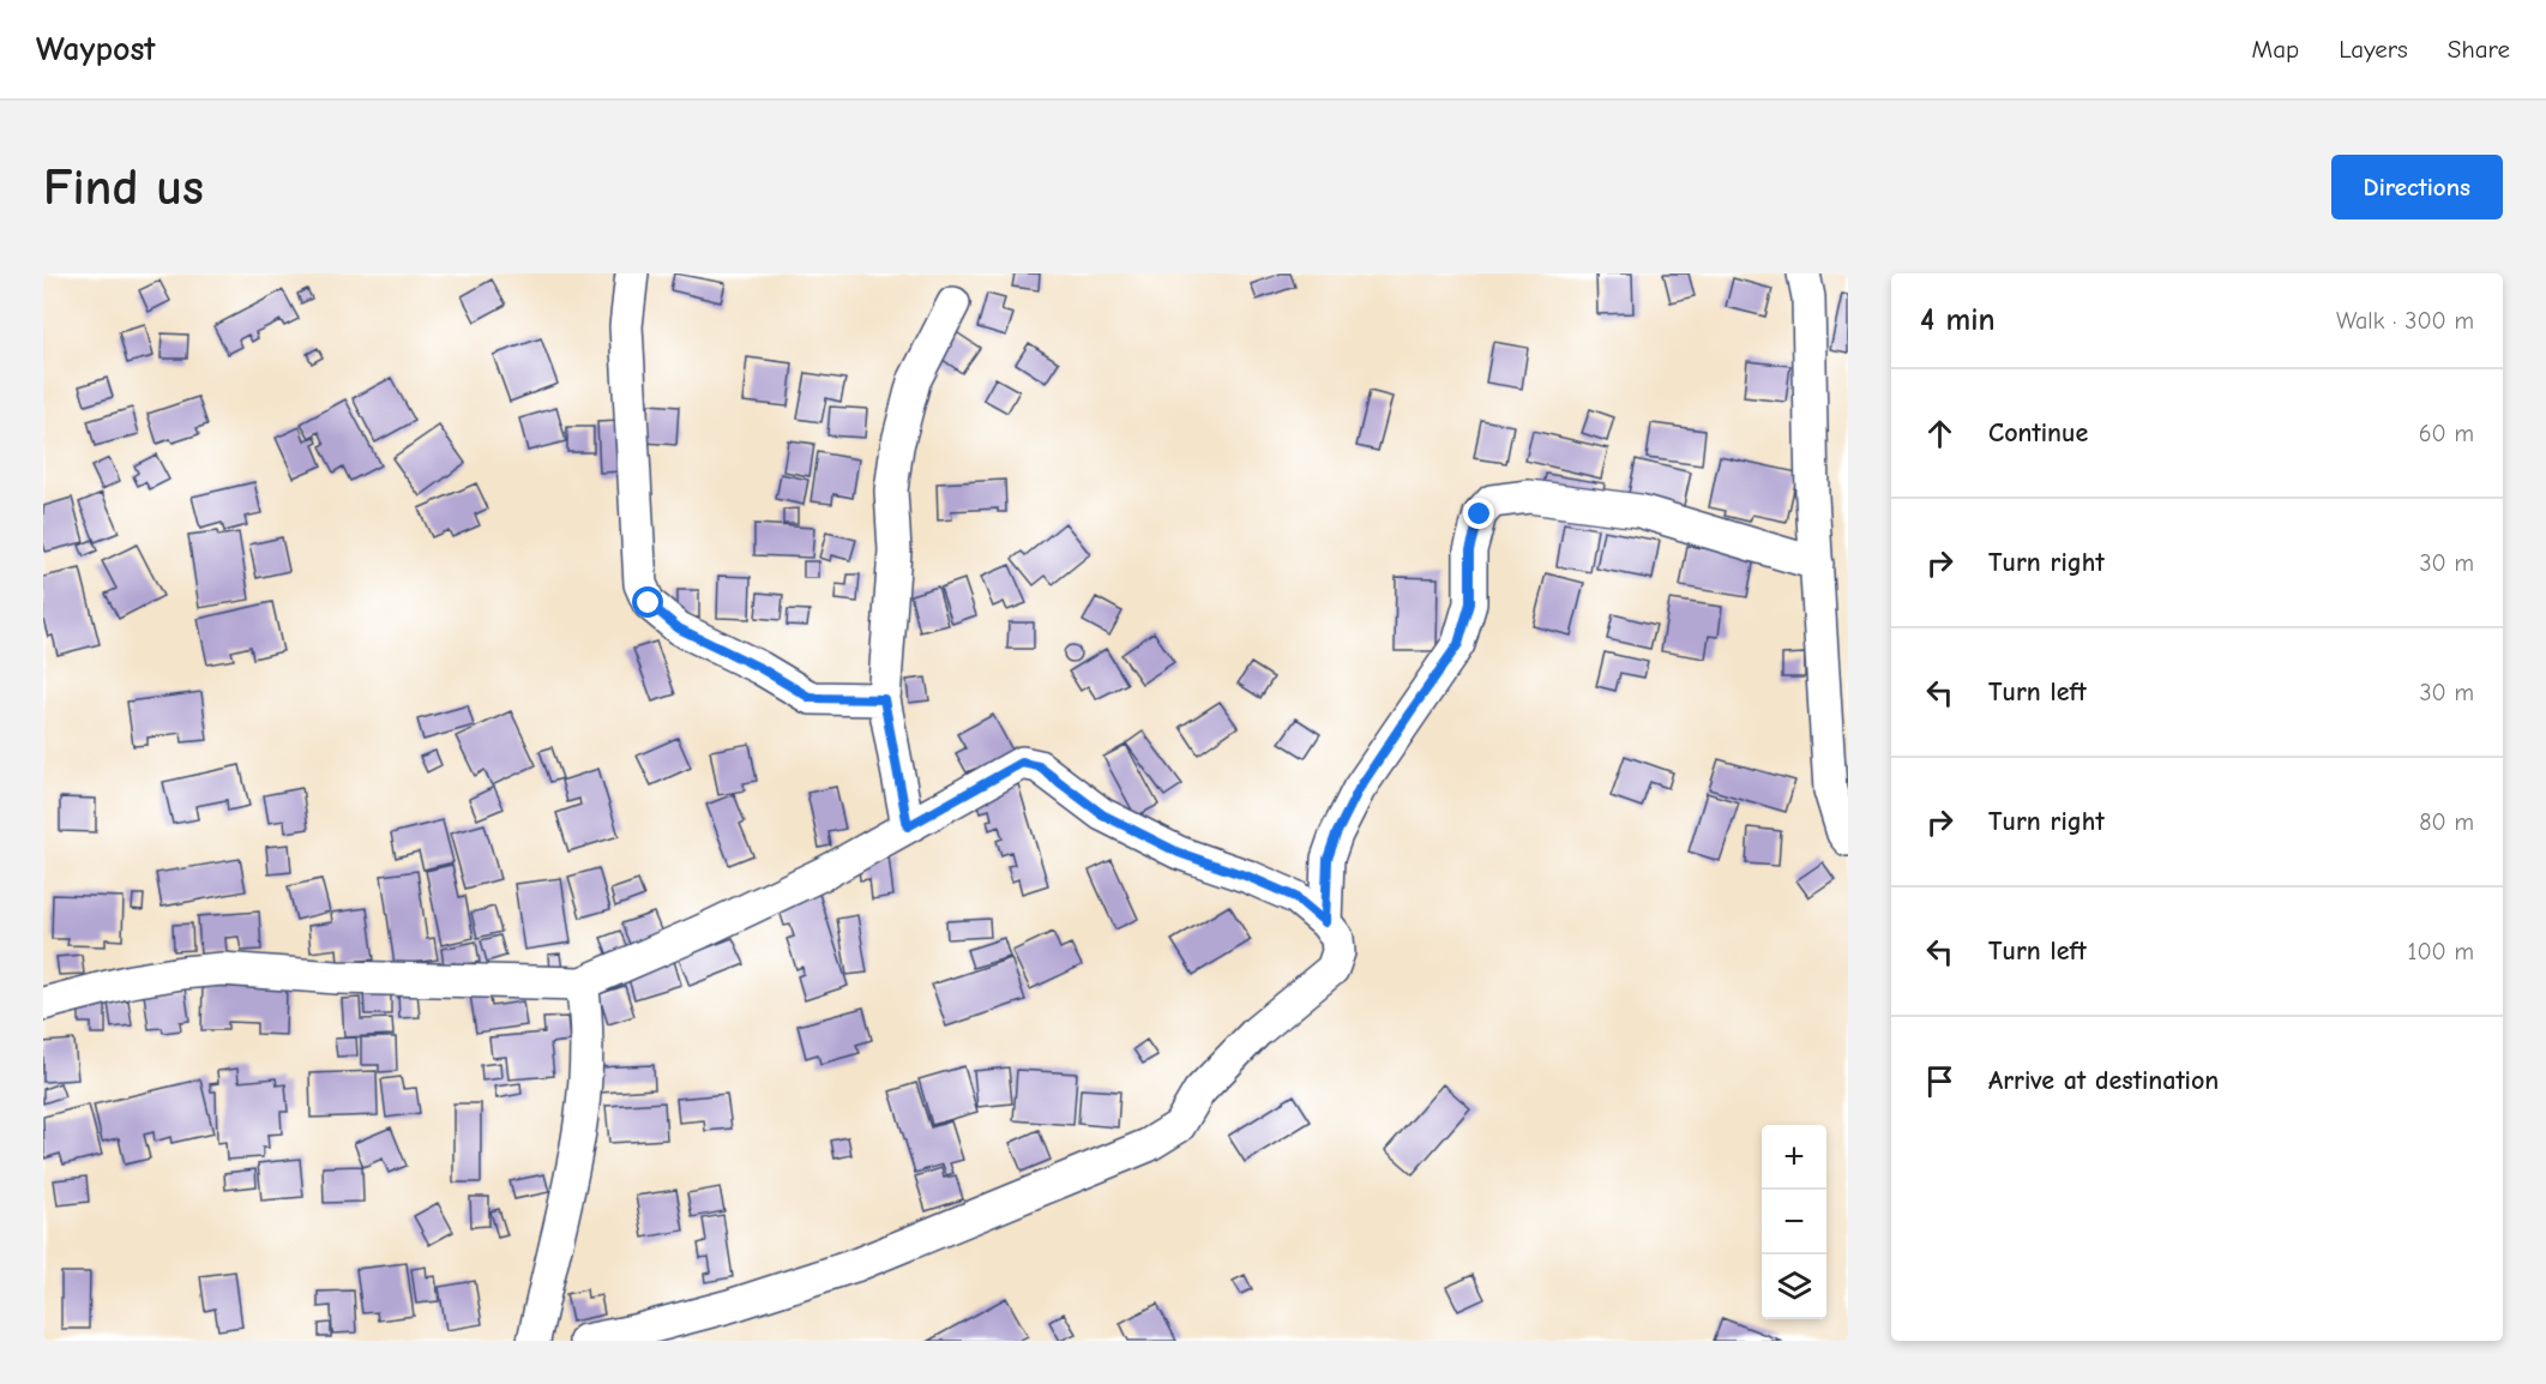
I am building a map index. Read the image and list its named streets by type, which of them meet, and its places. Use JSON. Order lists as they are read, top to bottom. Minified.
{"page":{"header":"Waypost","nav":["Map","Layers","Share"],"buttons":"Directions","title":"Find us","heading":["4 min","Walk · 300 m"],"list":[["Continue","60 m"],["Turn right","30 m"],["Turn left","30 m"],["Turn right","80 m"],["Turn left","100 m"],"Arrive at destination"],"map_buttons":["+","−"]}}
